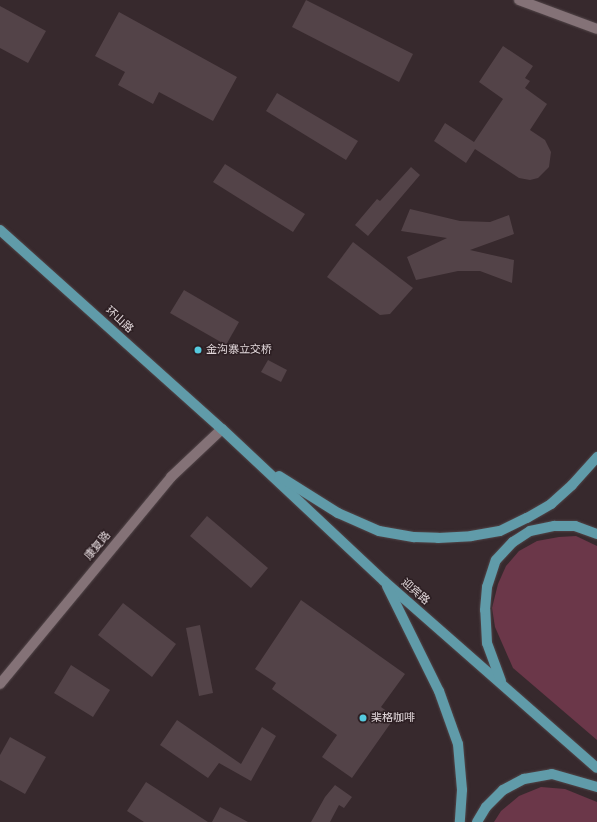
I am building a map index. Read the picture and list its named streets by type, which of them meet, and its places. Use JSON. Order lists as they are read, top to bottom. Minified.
{"streets":{"main road":["环山路","迎宾路"],"street":["康复路"]},"crossings":[["环山路","康复路"],["环山路","迎宾路"],["康复路","迎宾路"]],"places":["金沟寨立交桥","棐格咖啡"]}
